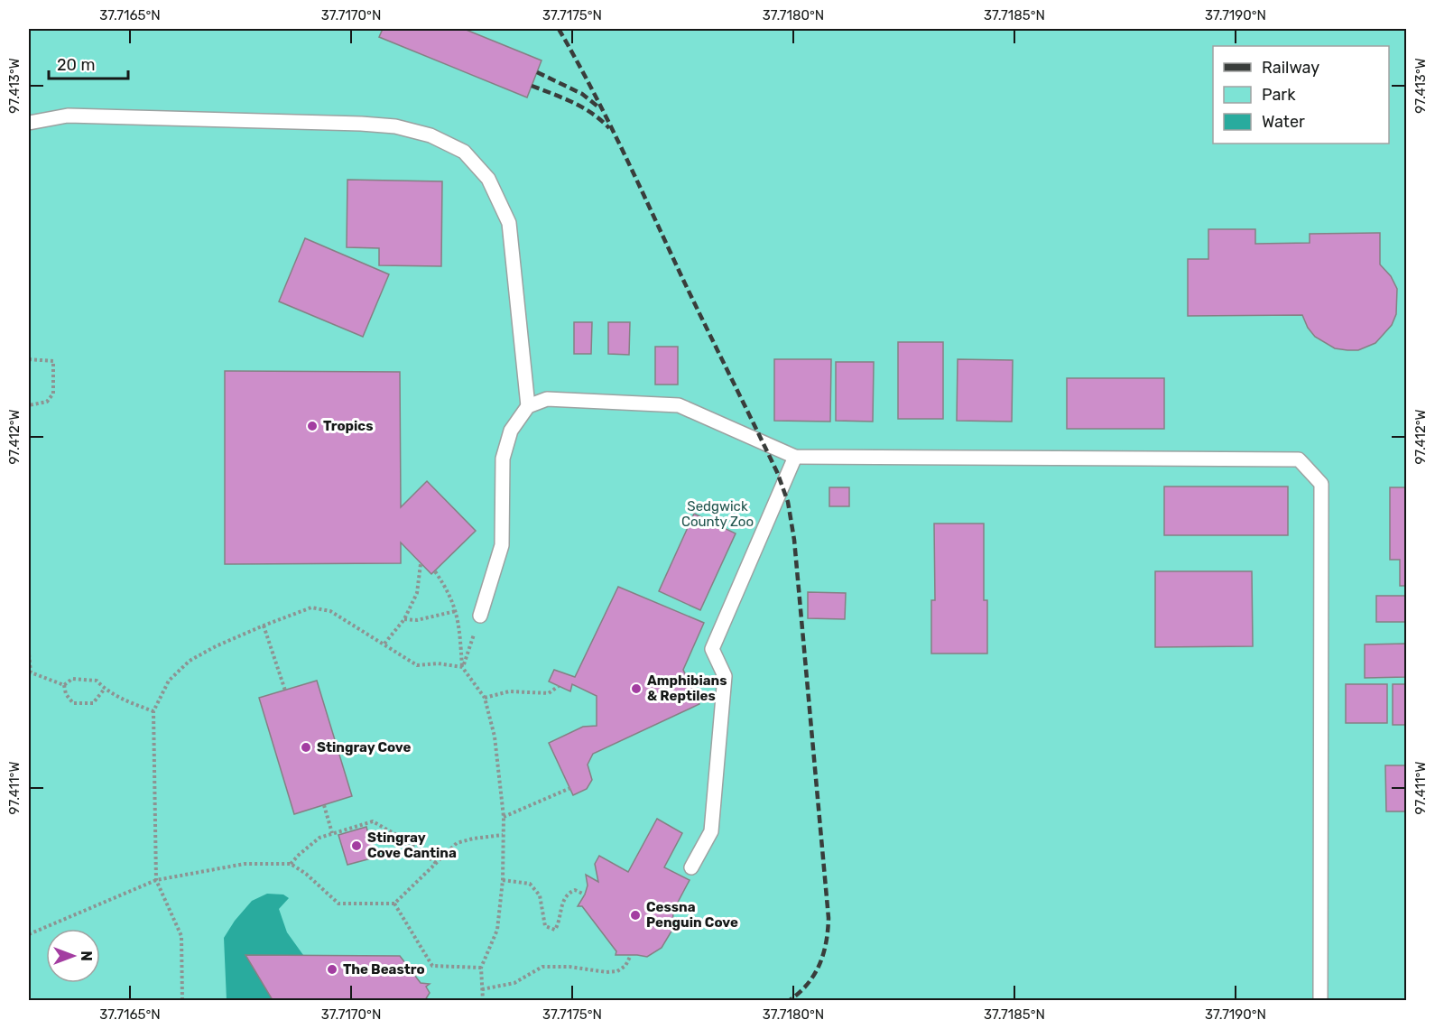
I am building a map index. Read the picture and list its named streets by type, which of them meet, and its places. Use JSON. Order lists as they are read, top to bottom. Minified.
{"parks":["Sedgwick County Zoo"],"places":["Tropics","Amphibians & Reptiles","Stingray Cove","Stingray Cove Cantina","Cessna Penguin Cove","The Beastro"],"legend":["Railway","Park","Water"],"scale_bar":"20 m","north":"right","coordinates":["37.7165°N","37.7170°N","37.7175°N","37.7180°N","37.7185°N","37.7190°N","97.413°W","97.412°W","97.411°W"]}
